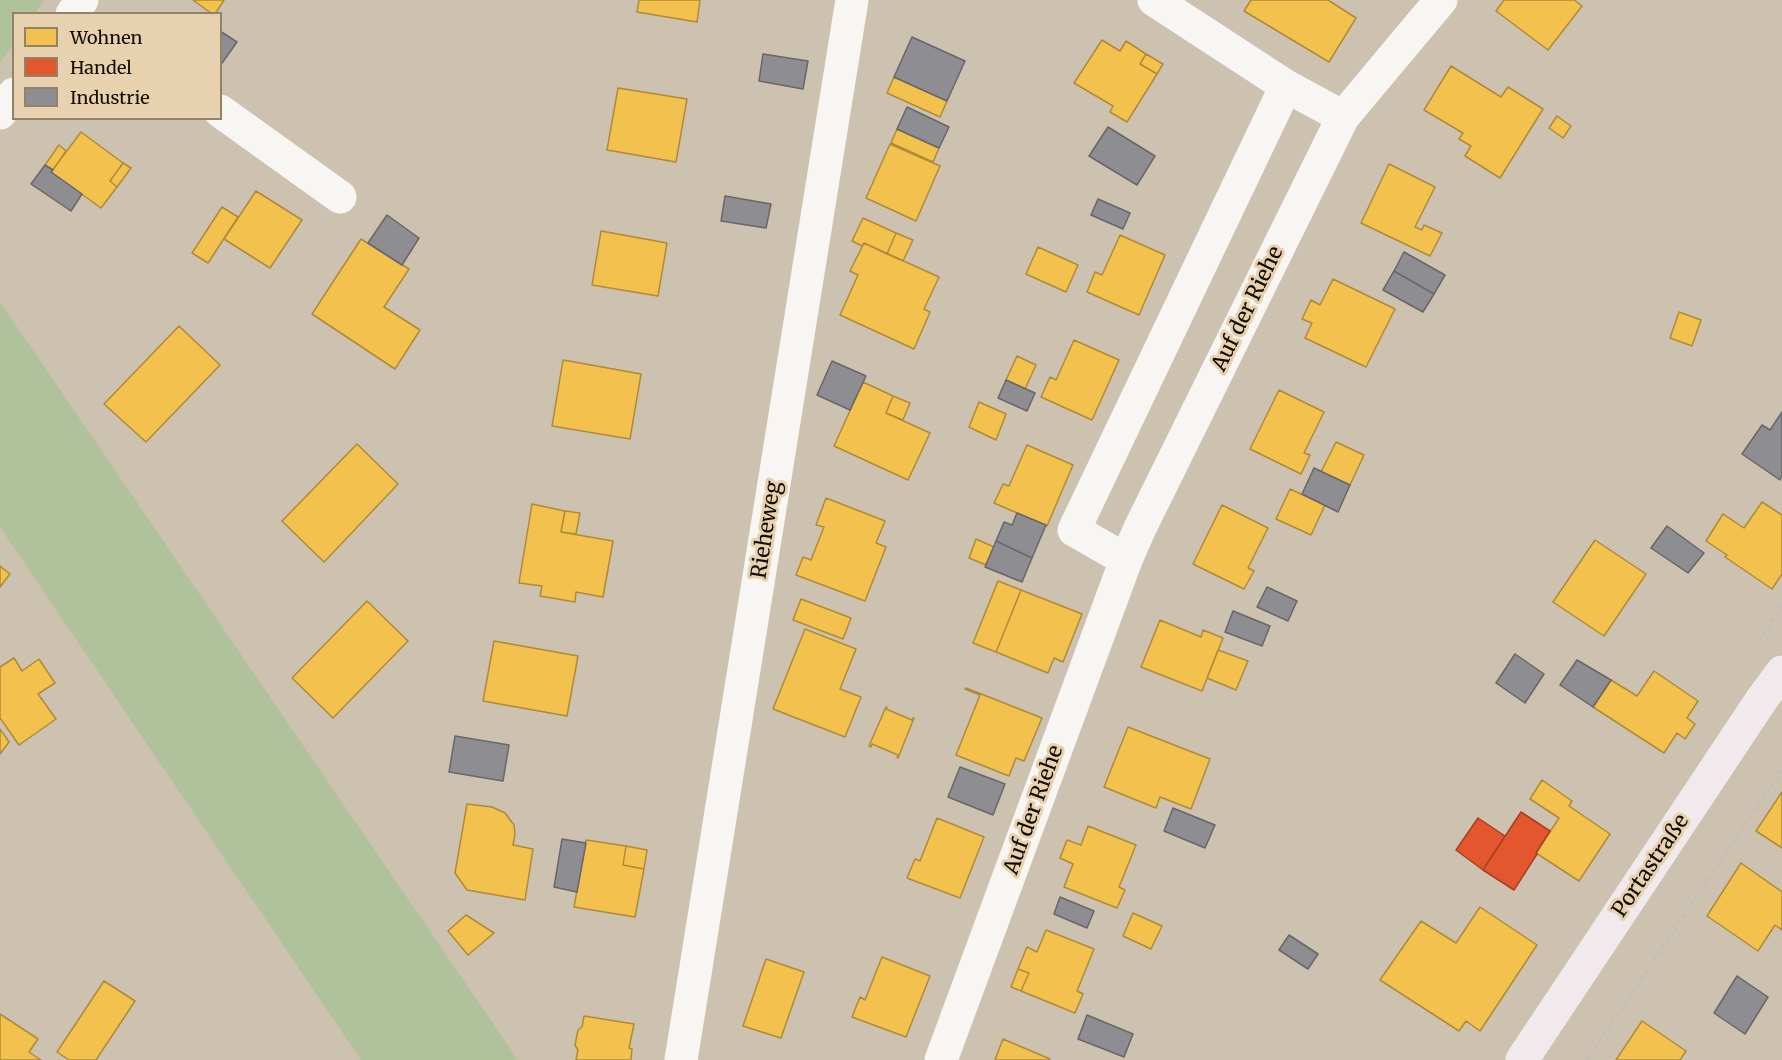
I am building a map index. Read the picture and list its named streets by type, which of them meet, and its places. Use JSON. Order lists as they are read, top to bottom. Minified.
{"streets":{"main road":["Portastraße"],"street":["Auf der Riehe","Rieheweg"]},"legend":["Wohnen","Handel","Industrie"]}
